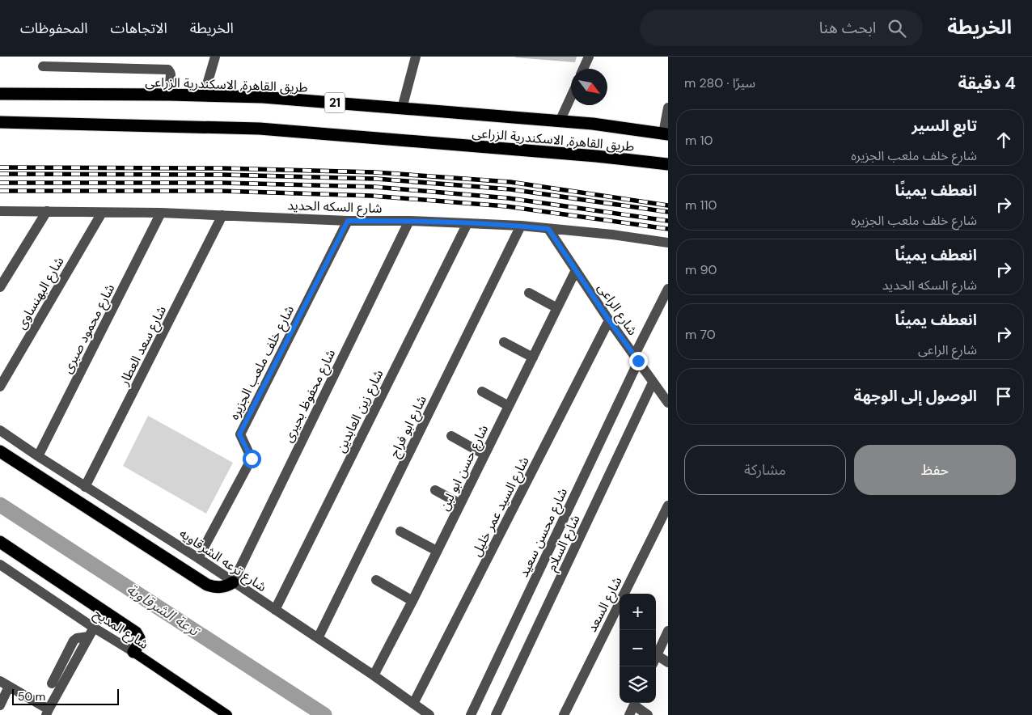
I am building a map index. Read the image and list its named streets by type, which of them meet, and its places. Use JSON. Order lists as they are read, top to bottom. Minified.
{"streets":{"highway":["طريق القاهرة, الاسكندرية الزراعى","21"],"main road":["شارع المديح"],"street":["شارع السكه الحديد","شارع البهنساوى","شارع الراعى","شارع محمود صبرى","شارع سعد العطار","شارع خلف ملعب الجزيره","شارع محفوظ بحيرى","شارع زين العابدين","شارع ابو فراج","شارع حسن ابو لبن","شارع السيد عمر خليل","شارع محسن سعيد","شارع السلام","شارع ترعه الشرقاويه","شارع السعد"]},"crossings":[["شارع السكه الحديد","شارع البهنساوى"],["شارع السكه الحديد","شارع الراعى"],["شارع السكه الحديد","شارع محمود صبرى"],["شارع السكه الحديد","شارع سعد العطار"],["شارع السكه الحديد","شارع خلف ملعب الجزيره"],["شارع السكه الحديد","شارع محفوظ بحيرى"],["شارع السكه الحديد","شارع زين العابدين"],["شارع السكه الحديد","شارع ابو فراج"],["شارع الراعى","شارع حسن ابو لبن"],["شارع الراعى","شارع السيد عمر خليل"],["شارع الراعى","شارع محسن سعيد"],["شارع الراعى","شارع السلام"],["شارع محمود صبرى","شارع ترعه الشرقاويه"],["شارع سعد العطار","شارع ترعه الشرقاويه"],["شارع خلف ملعب الجزيره","شارع ترعه الشرقاويه"],["شارع محفوظ بحيرى","شارع ترعه الشرقاويه"],["شارع زين العابدين","شارع ترعه الشرقاويه"],["شارع ابو فراج","شارع ترعه الشرقاويه"],["شارع حسن ابو لبن","شارع ترعه الشرقاويه"],["شارع السيد عمر خليل","شارع ترعه الشرقاويه"]],"water":["ترعة الشرقاوية"],"scale_bar":"50 m","north":"bottom right","page":{"header":"الخريطة","search":"ابحث هنا","nav":["الخريطة","الاتجاهات","المحفوظات"],"heading":["4 دقيقة","سيرًا · 280 m"],"list":[["تابع السير","شارع خلف ملعب الجزيره","10 m"],["انعطف يمينًا","شارع خلف ملعب الجزيره","110 m"],["انعطف يمينًا","شارع السكه الحديد","90 m"],["انعطف يمينًا","شارع الراعى","70 m"],"الوصول إلى الوجهة"],"buttons":["حفظ","مشاركة"],"map_buttons":["+","−"],"scale":"50 m"}}
